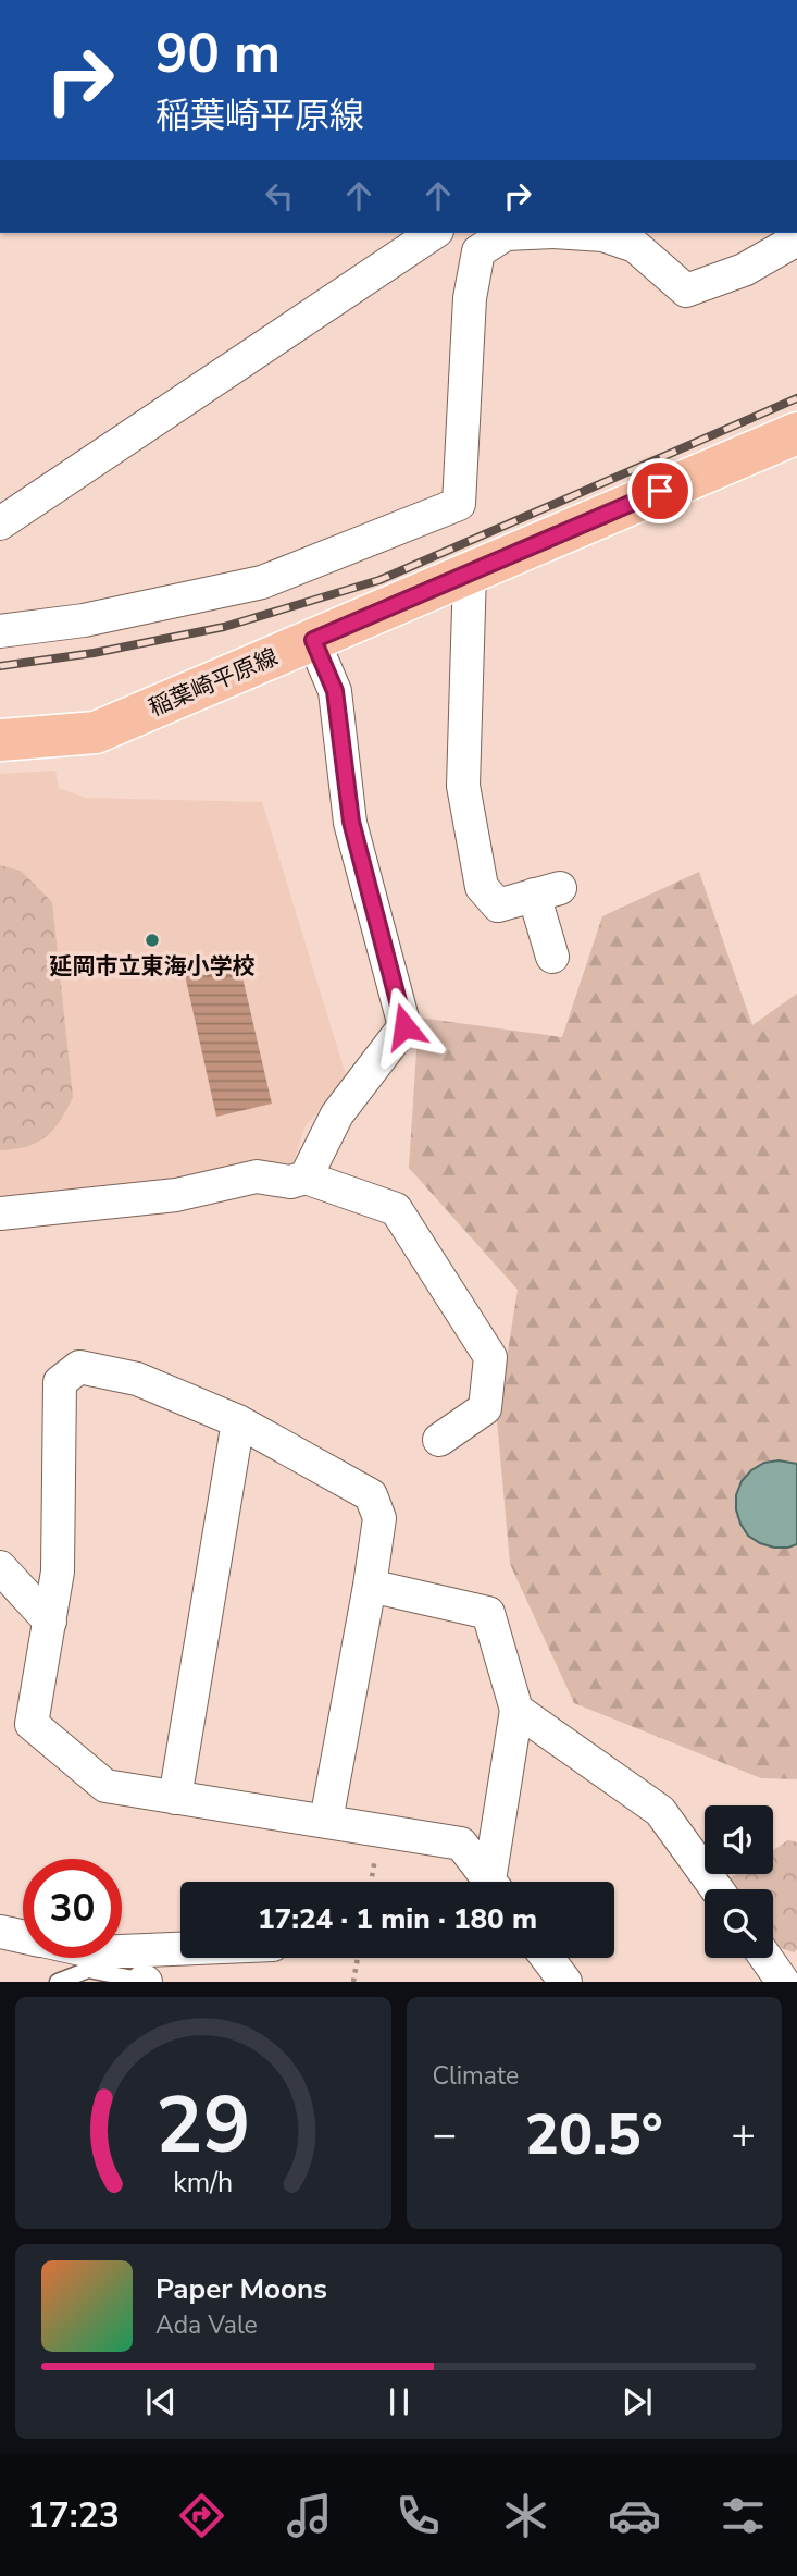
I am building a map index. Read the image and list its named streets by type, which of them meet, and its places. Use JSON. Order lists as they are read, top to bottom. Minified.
{"streets":{"main road":["稲葉崎平原線"]},"places":["延岡市立東海小学校"],"page":{"turn":["90 m","稲葉崎平原線"],"limit":"30","trip":"17:24 · 1 min · 180 m","tile":"Climate","heat":["−","20.5°","+"],"song":["Paper Moons","Ada Vale"],"tabs":"17:23","gauge":["29","km/h"]}}
